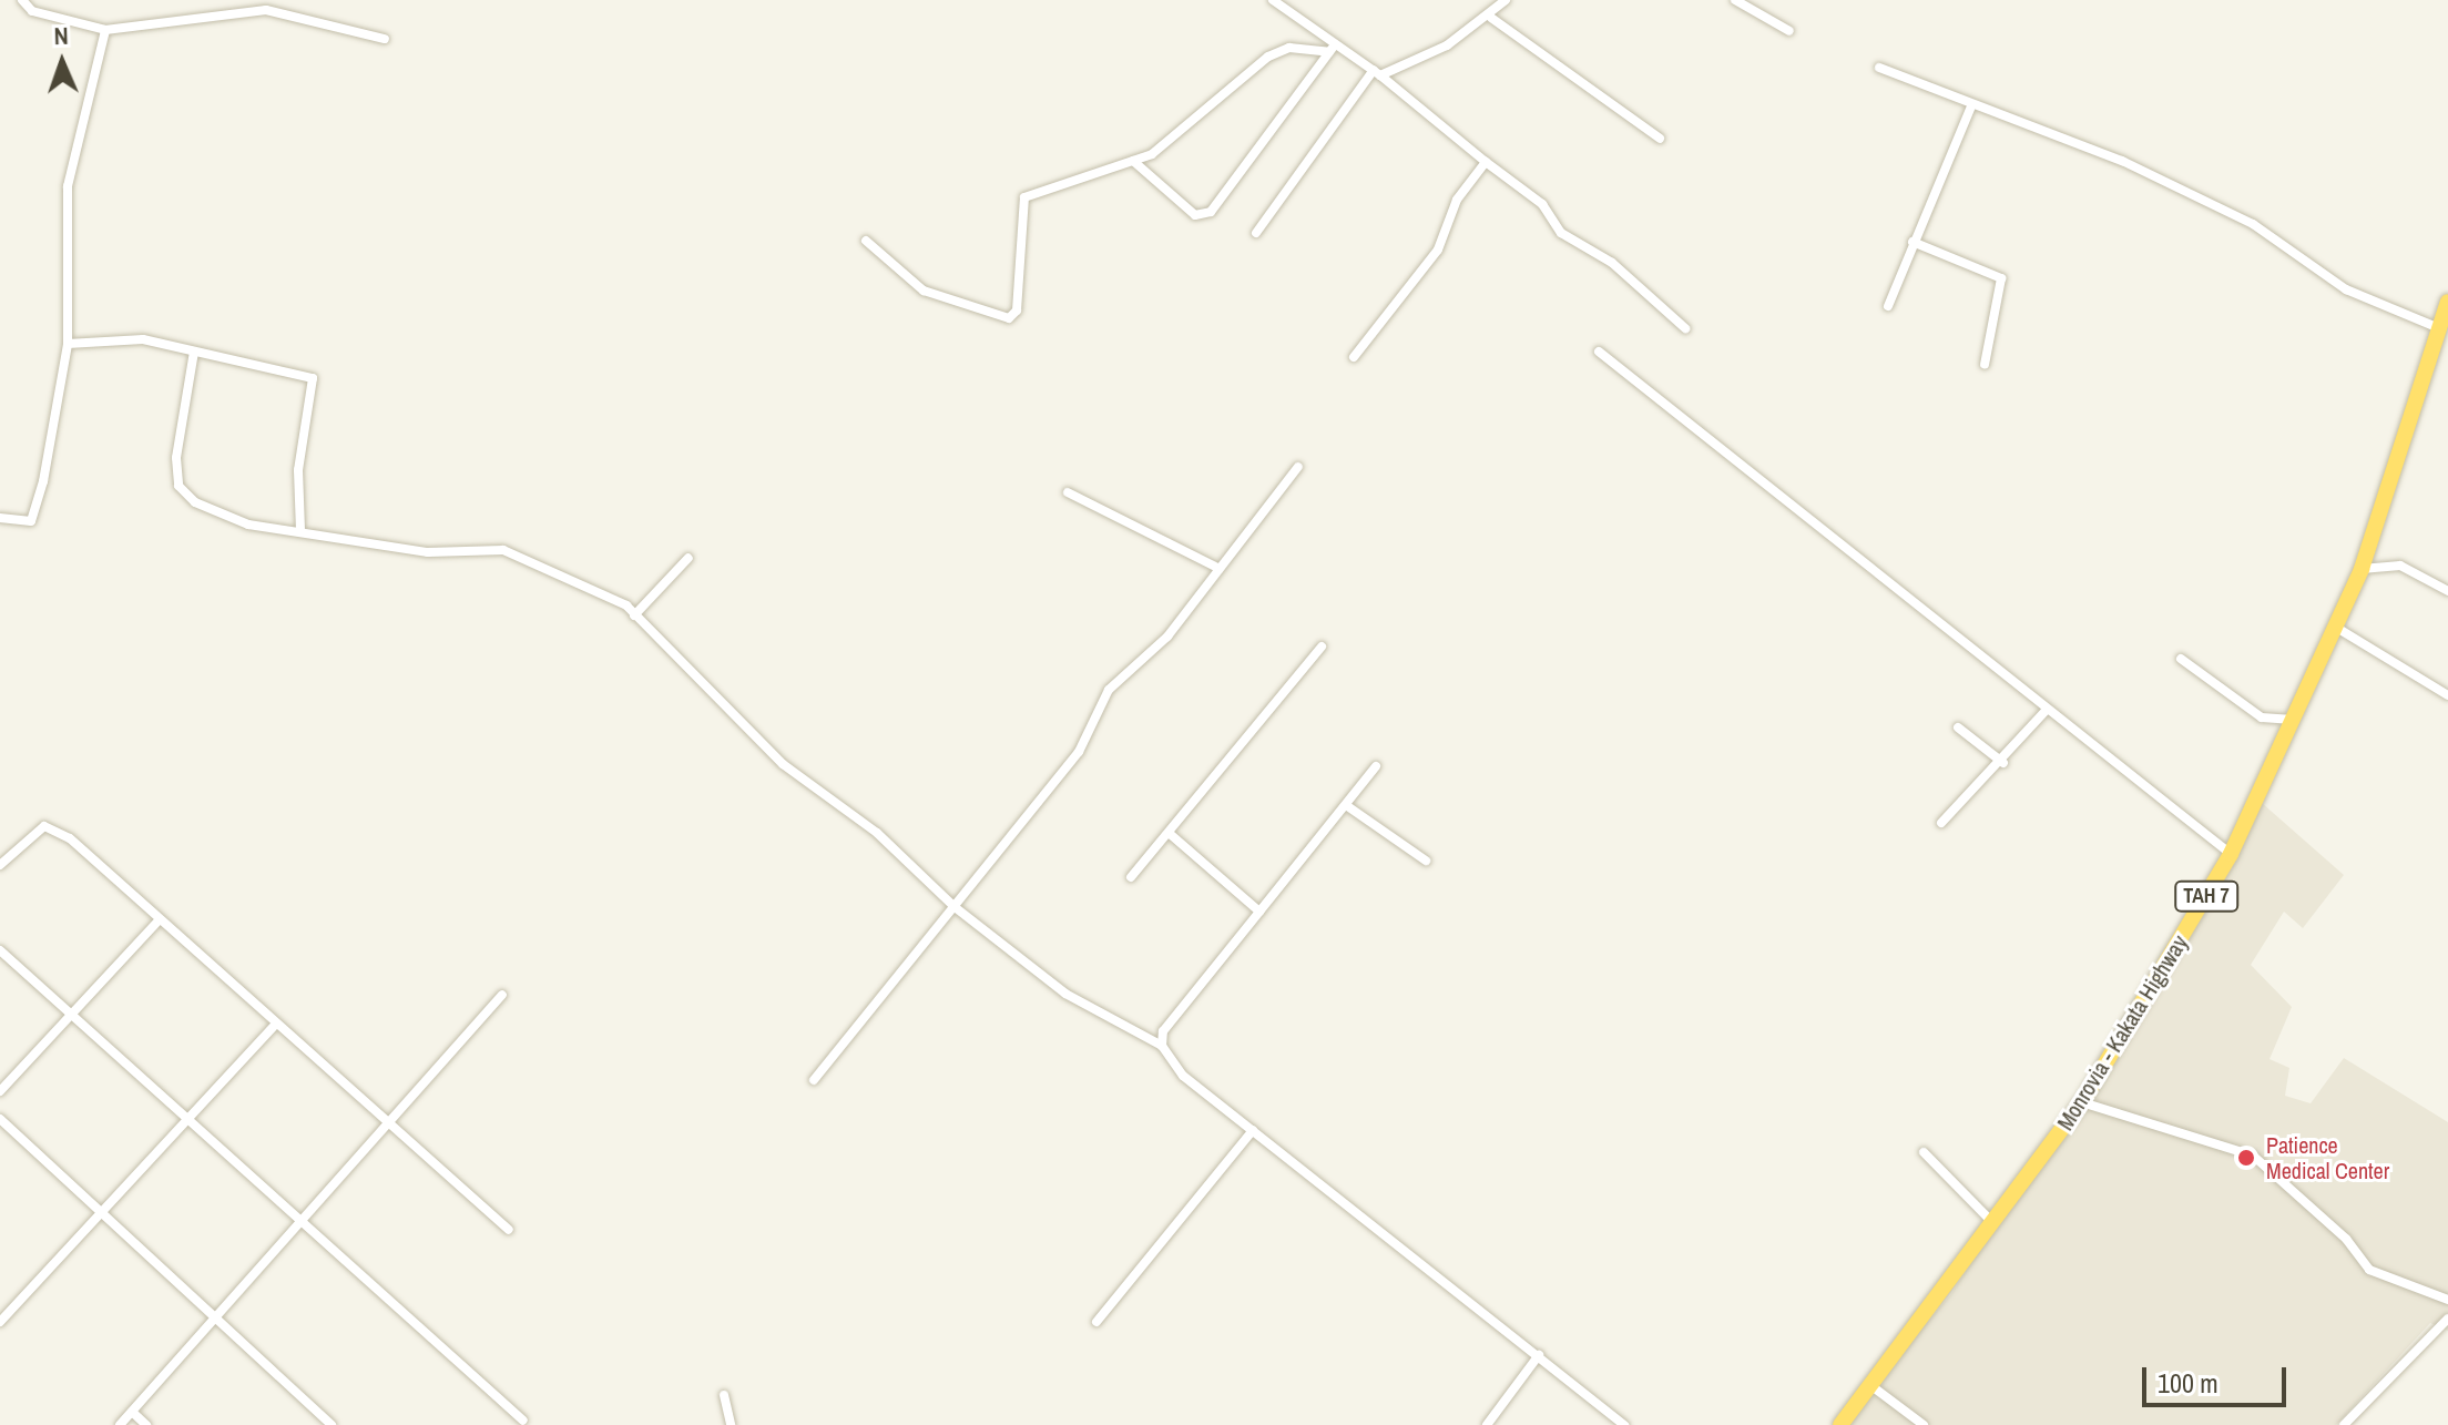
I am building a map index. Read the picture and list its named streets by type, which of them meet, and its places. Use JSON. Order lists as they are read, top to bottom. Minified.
{"streets":{"highway":["TAH 7","Monrovia - Kakata Highway"]},"places":["Patience Medical Center"],"scale_bar":"100 m","north":"top"}
